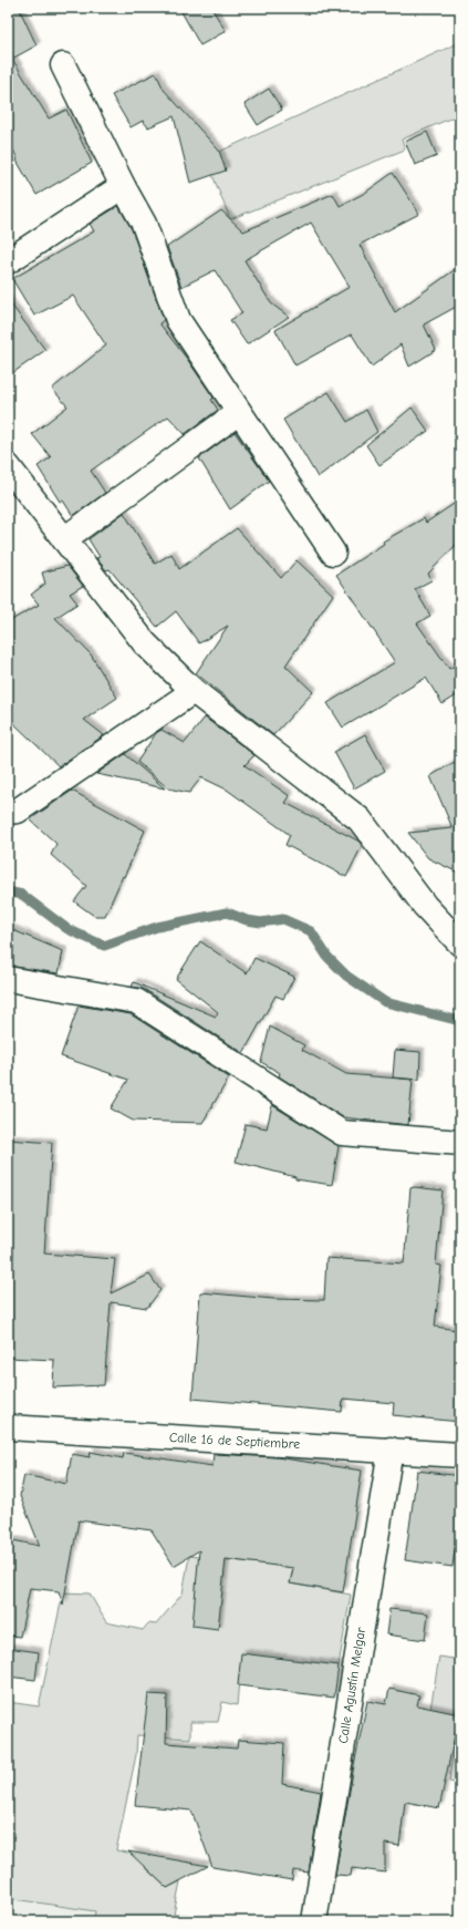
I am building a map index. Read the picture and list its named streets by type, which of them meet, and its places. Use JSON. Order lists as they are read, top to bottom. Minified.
{"streets":{"street":["Calle 16 de Septiembre","Calle Agustín Melgar"]},"crossings":[["Calle 16 de Septiembre","Calle Agustín Melgar"]]}
